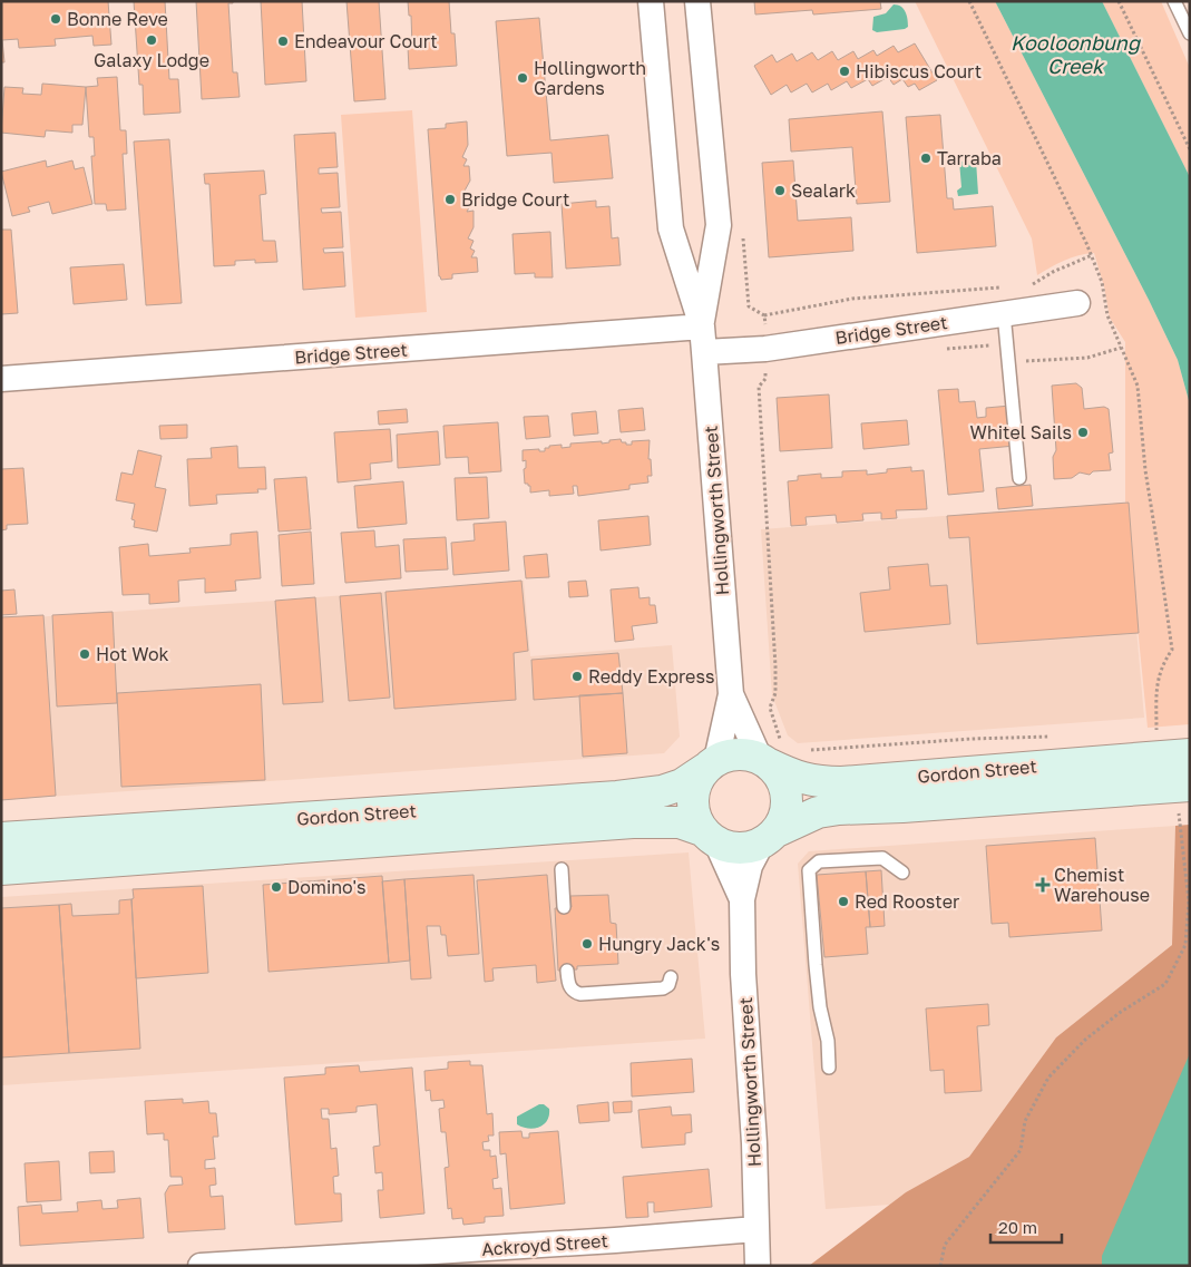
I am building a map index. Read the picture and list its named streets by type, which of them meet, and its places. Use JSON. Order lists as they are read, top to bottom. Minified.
{"streets":{"main road":["Gordon Street"],"street":["Bridge Street","Hollingworth Street","Ackroyd Street"]},"crossings":[["Bridge Street","Hollingworth Street"],["Hollingworth Street","Gordon Street"],["Hollingworth Street","Ackroyd Street"]],"water":["Kooloonbung Creek"],"places":{"other":["Bonne Reve","Galaxy Lodge","Endeavour Court","Hibiscus Court","Hollingworth Gardens","Tarraba","Sealark","Bridge Court","Whitel Sails","Hot Wok","Reddy Express","Domino's","Red Rooster","Hungry Jack's"],"health":["Chemist Warehouse"]},"scale_bar":"20 m"}
